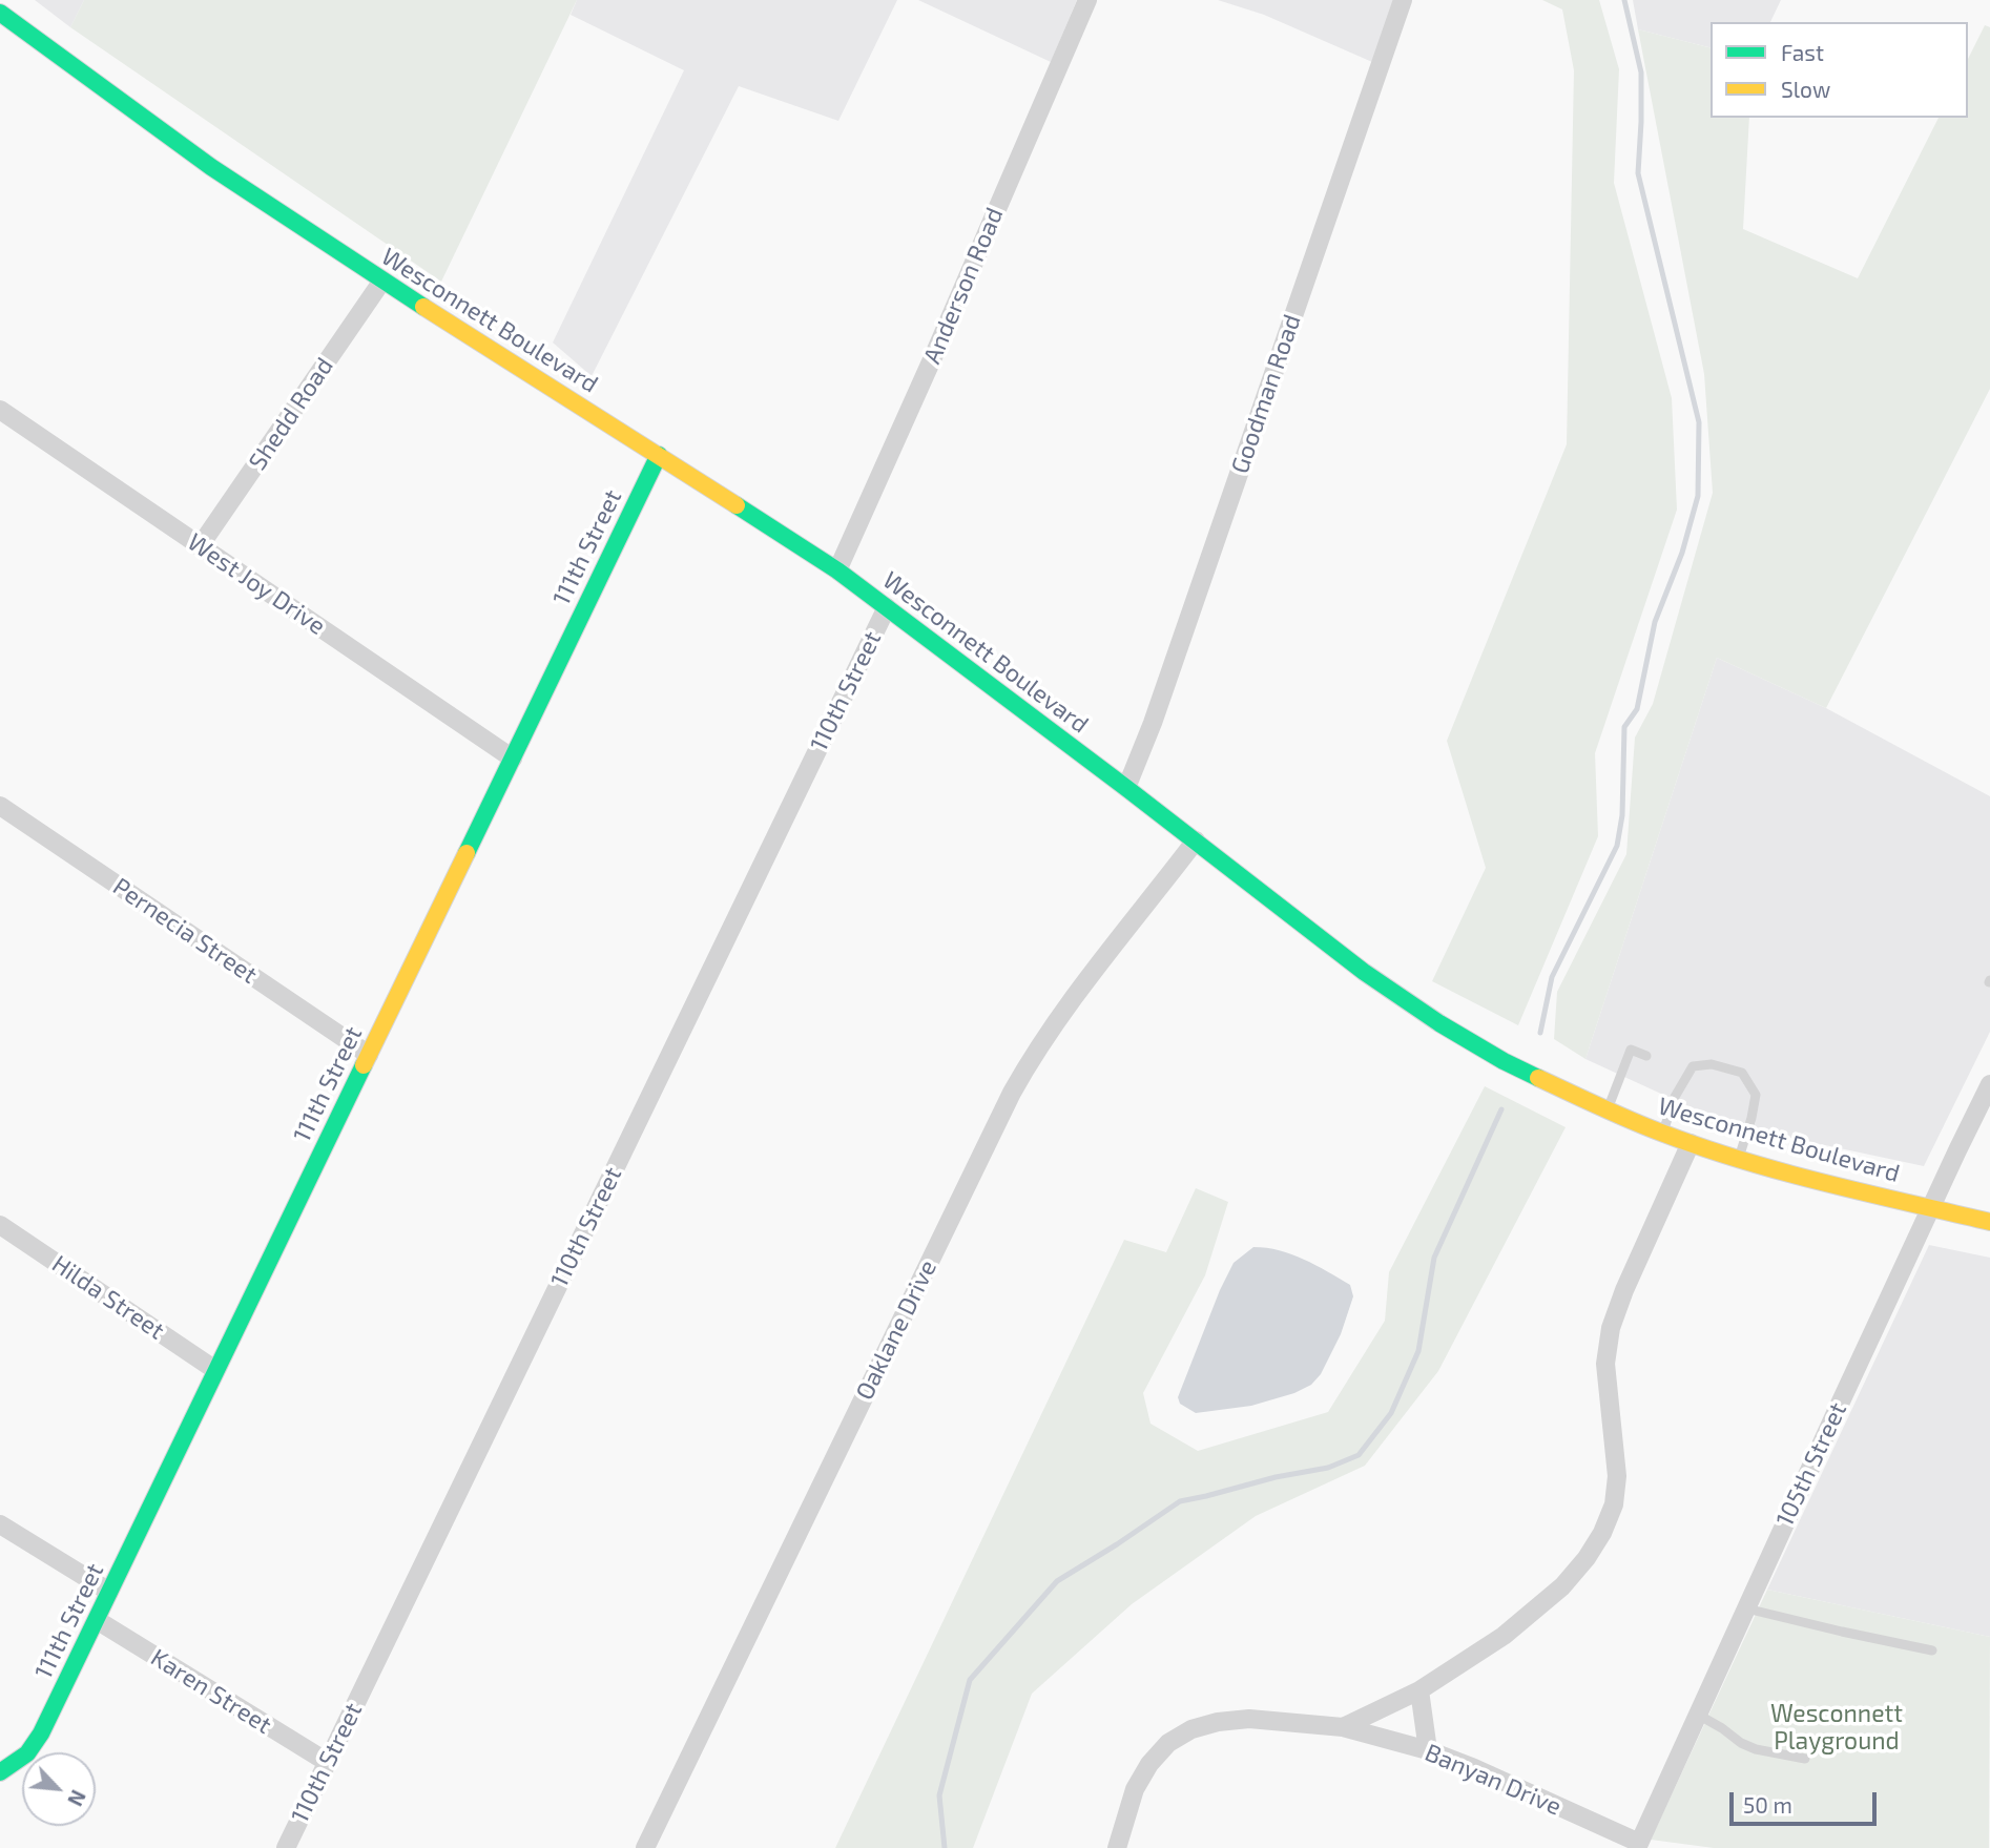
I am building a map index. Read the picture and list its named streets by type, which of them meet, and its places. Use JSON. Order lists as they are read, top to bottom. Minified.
{"streets":{"street":["Anderson Road","Wesconnett Boulevard","Goodman Road","Shedd Road","111th Street","West Joy Drive","110th Street","Pernecia Street","Hilda Street","Oaklane Drive","105th Street","Karen Street","Banyan Drive"]},"crossings":[["Anderson Road","Wesconnett Boulevard"],["Wesconnett Boulevard","Goodman Road"],["Wesconnett Boulevard","Shedd Road"],["Wesconnett Boulevard","111th Street"],["Wesconnett Boulevard","110th Street"],["Wesconnett Boulevard","Oaklane Drive"],["Wesconnett Boulevard","105th Street"],["Shedd Road","West Joy Drive"],["111th Street","West Joy Drive"],["111th Street","Pernecia Street"],["111th Street","Hilda Street"],["111th Street","Karen Street"],["110th Street","Karen Street"],["105th Street","Banyan Drive"]],"parks":["Wesconnett Playground"],"legend":["Fast","Slow"],"scale_bar":"50 m","north":"bottom right"}
